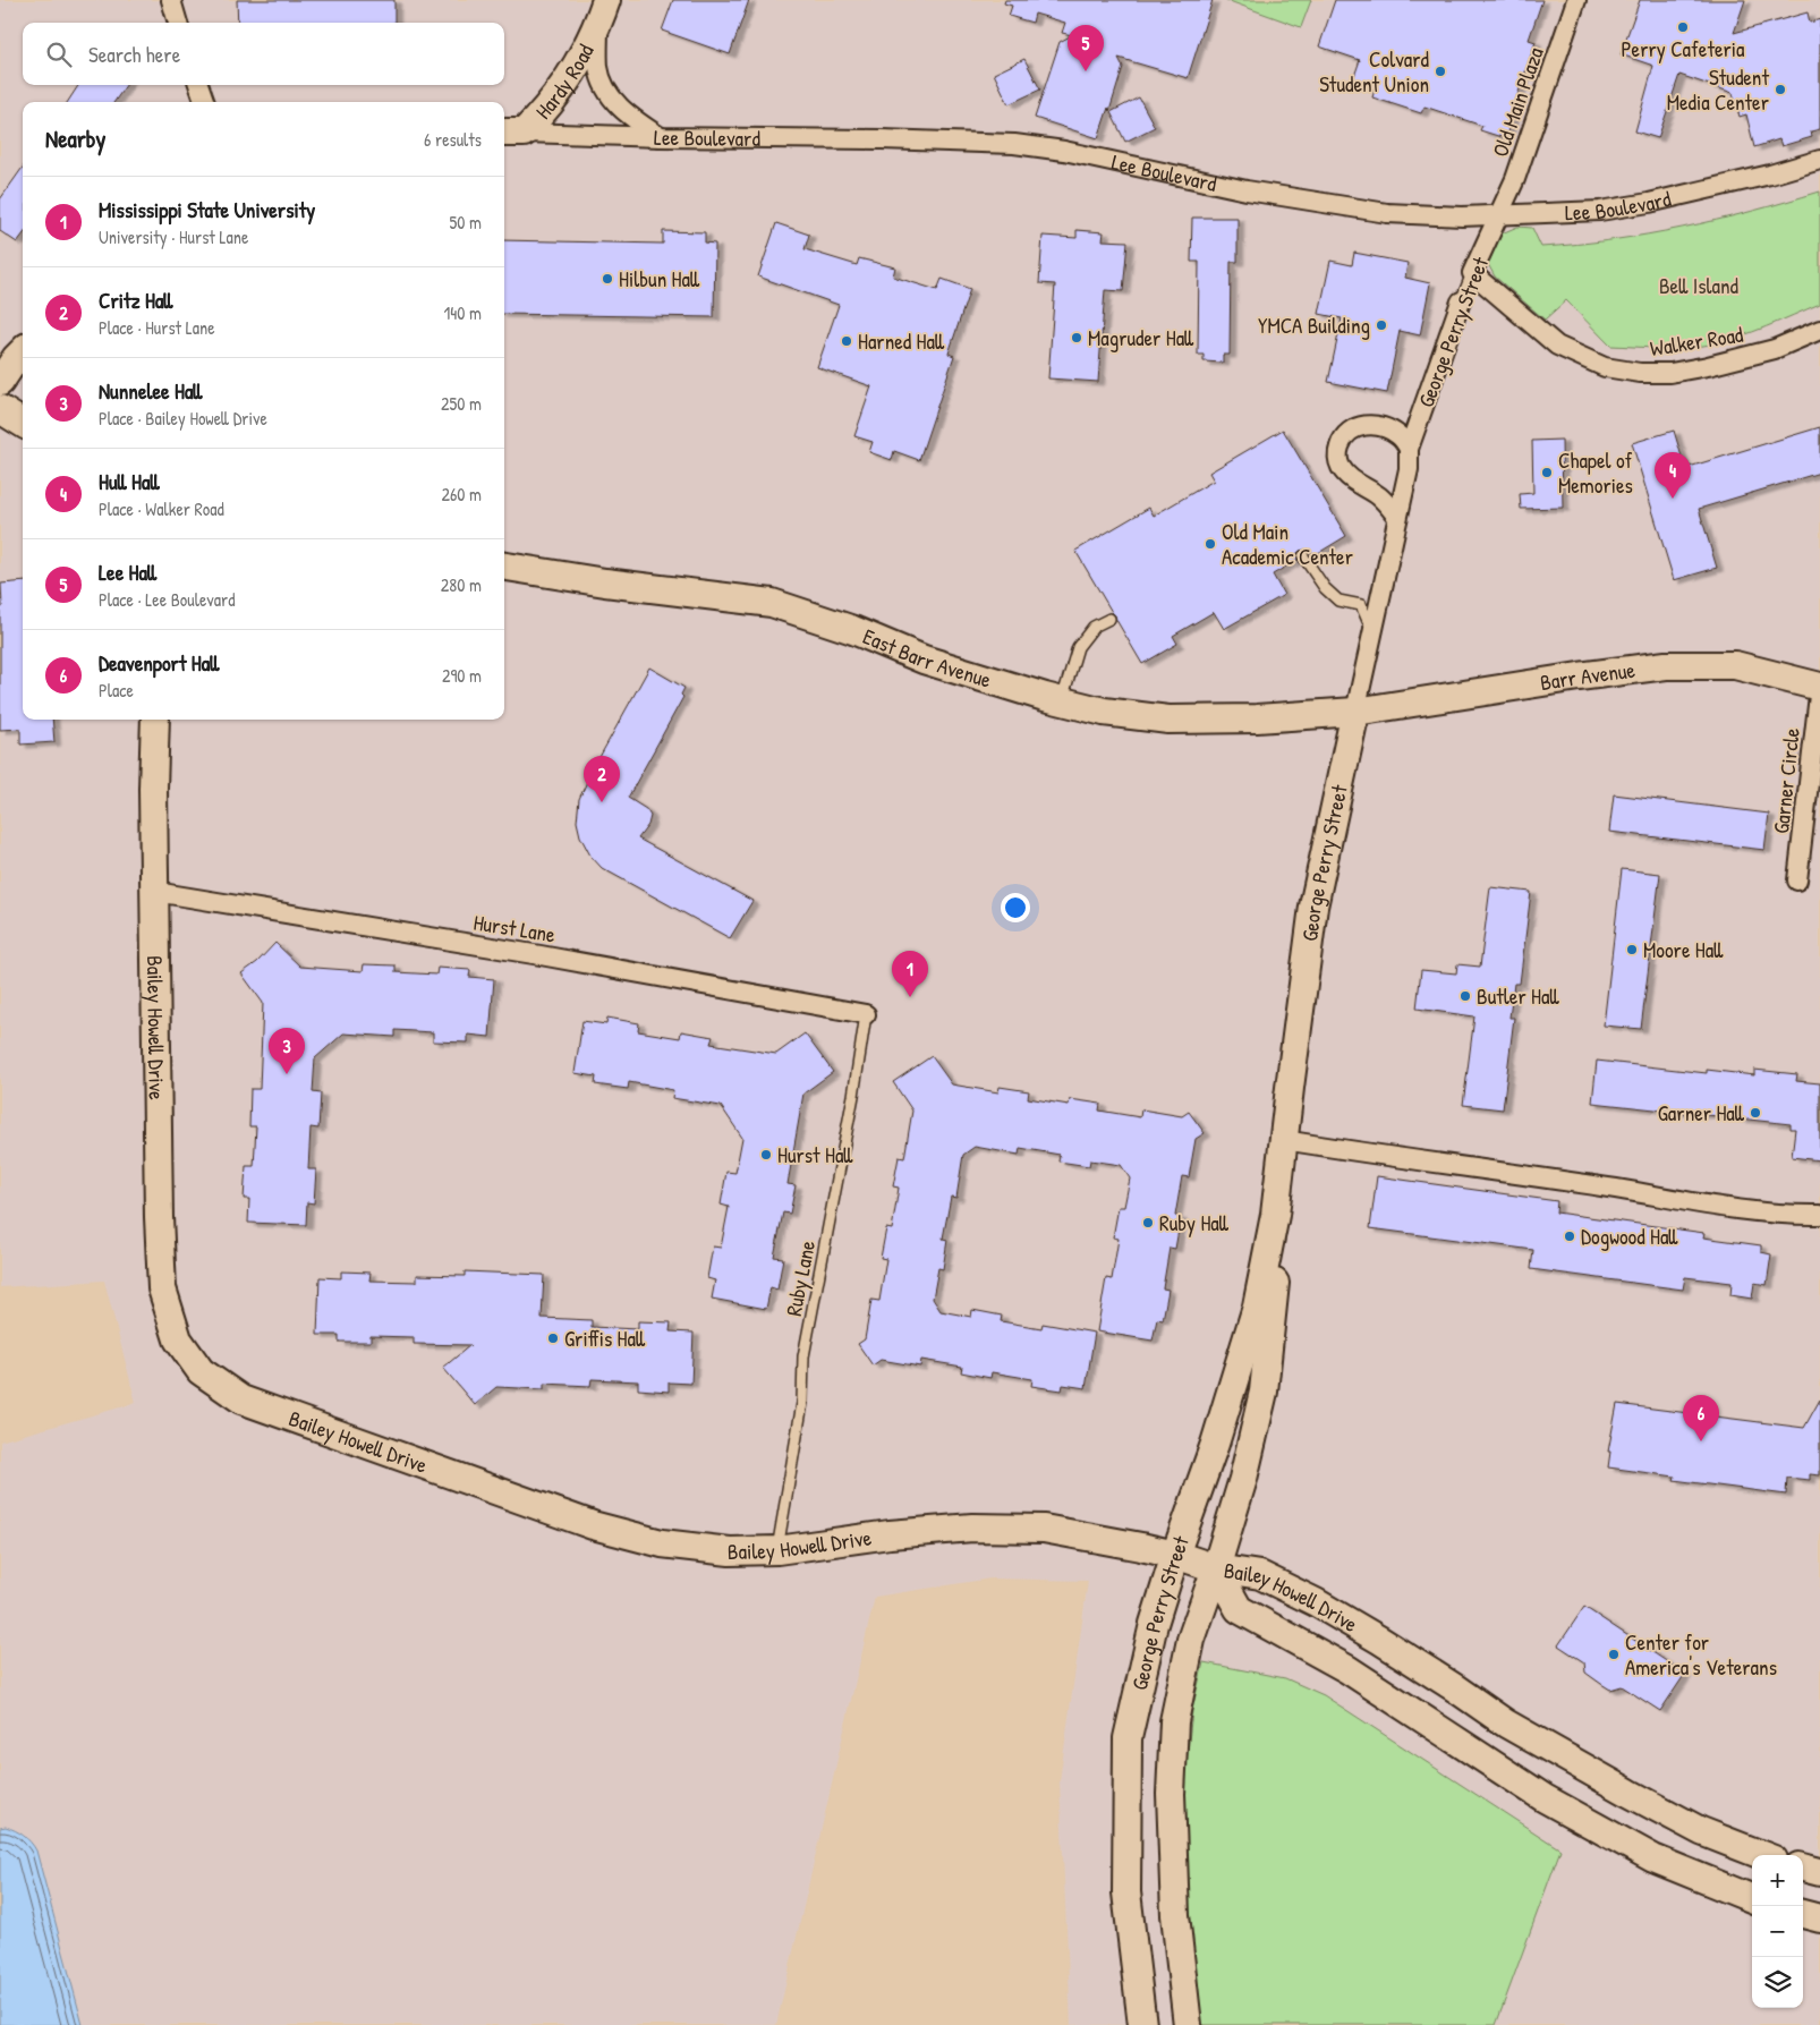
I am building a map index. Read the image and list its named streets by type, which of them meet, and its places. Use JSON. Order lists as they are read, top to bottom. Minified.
{"streets":{"street":["Hardy Road","Old Main Plaza","Lee Boulevard","George Perry Street","Walker Road","East Barr Avenue","Barr Avenue","Garner Circle","Hurst Lane","Bailey Howell Drive"],"lane":["Ruby Lane"]},"crossings":[["Hardy Road","Lee Boulevard"],["Old Main Plaza","Lee Boulevard"],["Old Main Plaza","George Perry Street"],["Lee Boulevard","George Perry Street"],["George Perry Street","Walker Road"],["George Perry Street","East Barr Avenue"],["George Perry Street","Barr Avenue"],["George Perry Street","Bailey Howell Drive"],["East Barr Avenue","Barr Avenue"],["Barr Avenue","Garner Circle"],["Hurst Lane","Bailey Howell Drive"],["Hurst Lane","Ruby Lane"],["Bailey Howell Drive","Ruby Lane"]],"parks":["Bell Island"],"places":["Perry Cafeteria","Colvard Student Union","Student Media Center","Hilbun Hall","YMCA Building","Magruder Hall","Harned Hall","Chapel of Memories","Old Main Academic Center","Moore Hall","Butler Hall","Garner Hall","Hurst Hall","Ruby Hall","Dogwood Hall","Griffis Hall","Center for America's Veterans"],"page":{"search":"Search here","pins":["5","4","2","1","3","6"],"heading":["Nearby","6 results"],"list":[{"mark":"1","name":"Mississippi State University","note":"University · Hurst Lane","value":"50 m"},{"mark":"2","name":"Critz Hall","note":"Place · Hurst Lane","value":"140 m"},{"mark":"3","name":"Nunnelee Hall","note":"Place · Bailey Howell Drive","value":"250 m"},{"mark":"4","name":"Hull Hall","note":"Place · Walker Road","value":"260 m"},{"mark":"5","name":"Lee Hall","note":"Place · Lee Boulevard","value":"280 m"},{"mark":"6","name":"Deavenport Hall","note":"Place","value":"290 m"}],"map_buttons":["+","−"]}}
